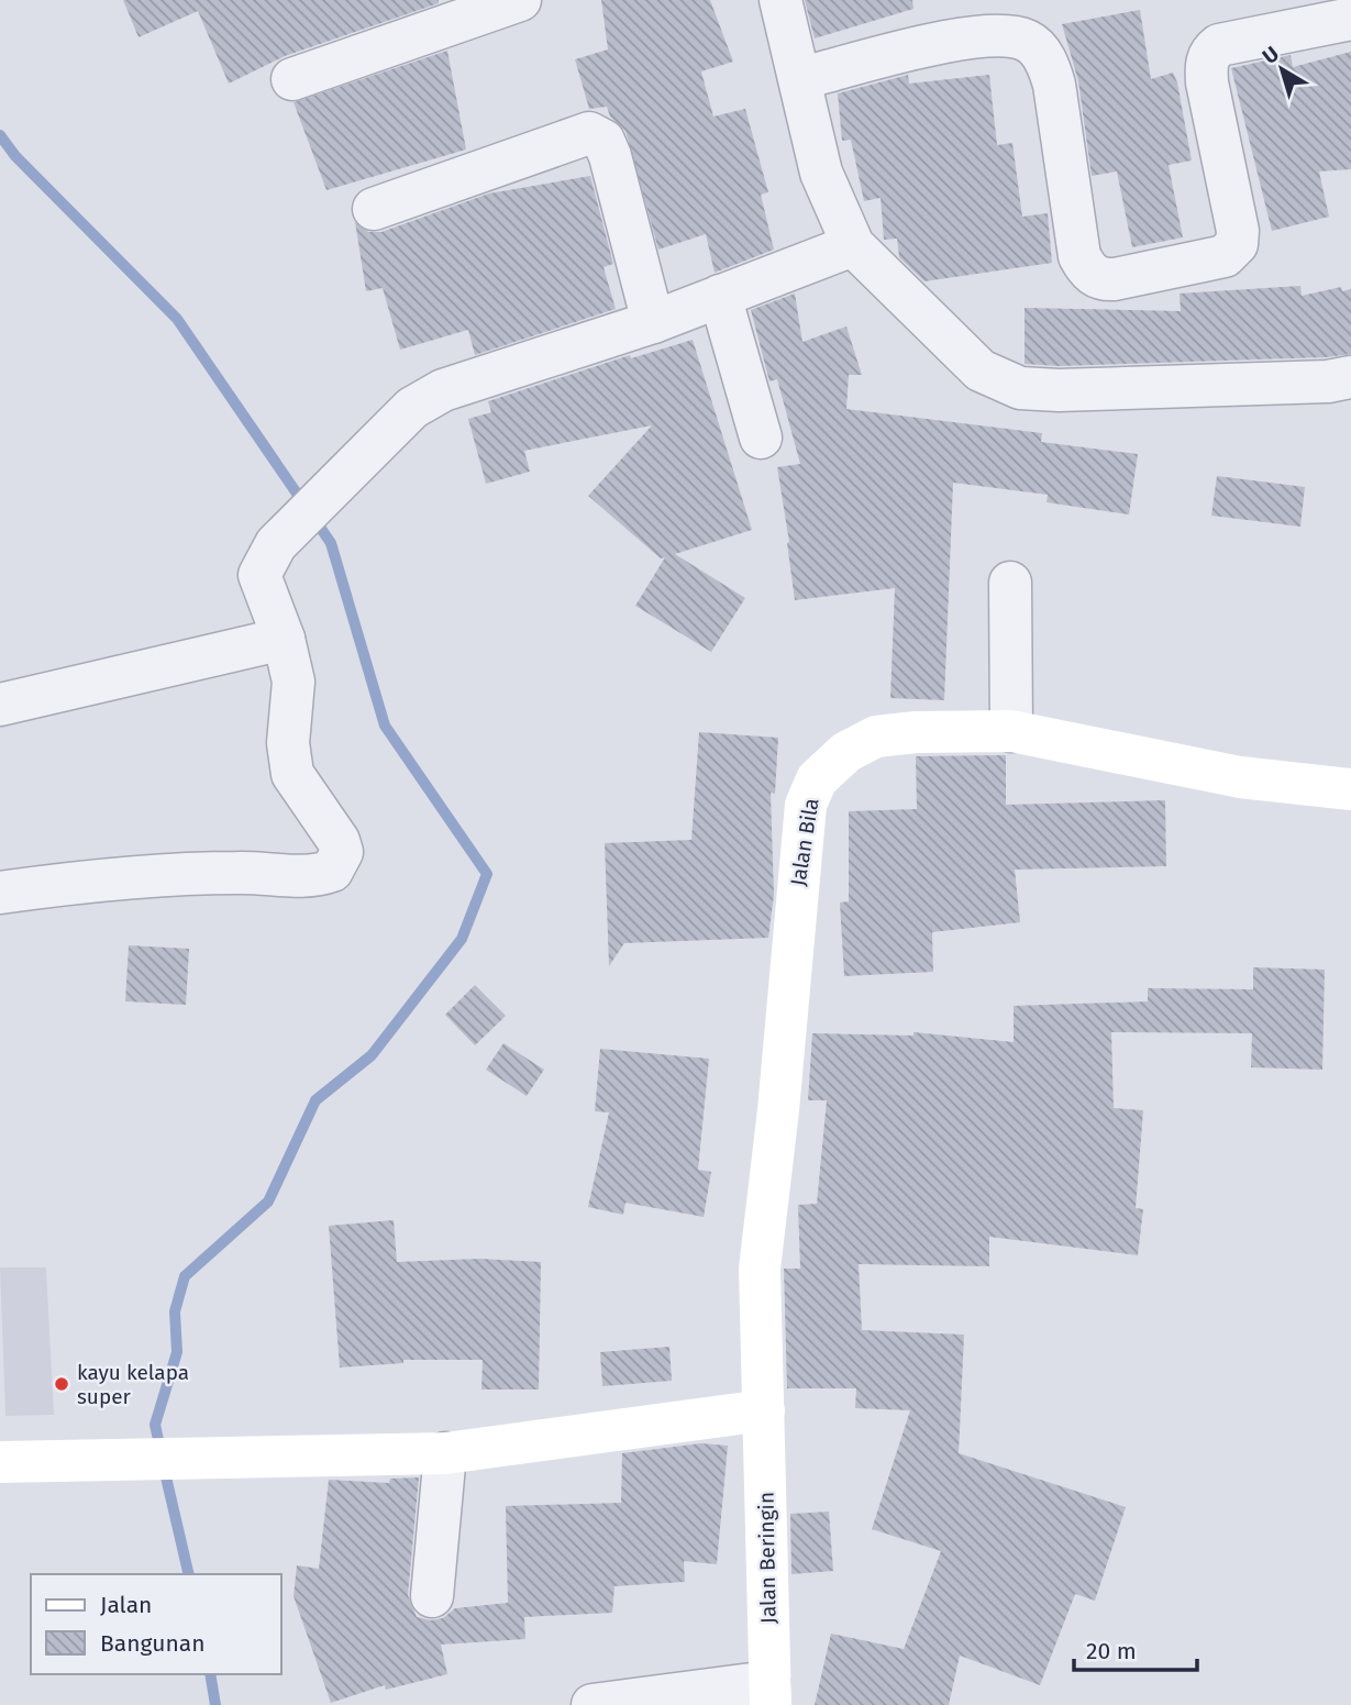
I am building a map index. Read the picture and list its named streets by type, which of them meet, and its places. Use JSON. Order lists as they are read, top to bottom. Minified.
{"streets":{"street":["Jalan Bila","Jalan Beringin"]},"crossings":[["Jalan Bila","Jalan Beringin"]],"places":["kayu kelapa super"],"legend":["Jalan","Bangunan"],"scale_bar":"20 m","north":"top left"}
